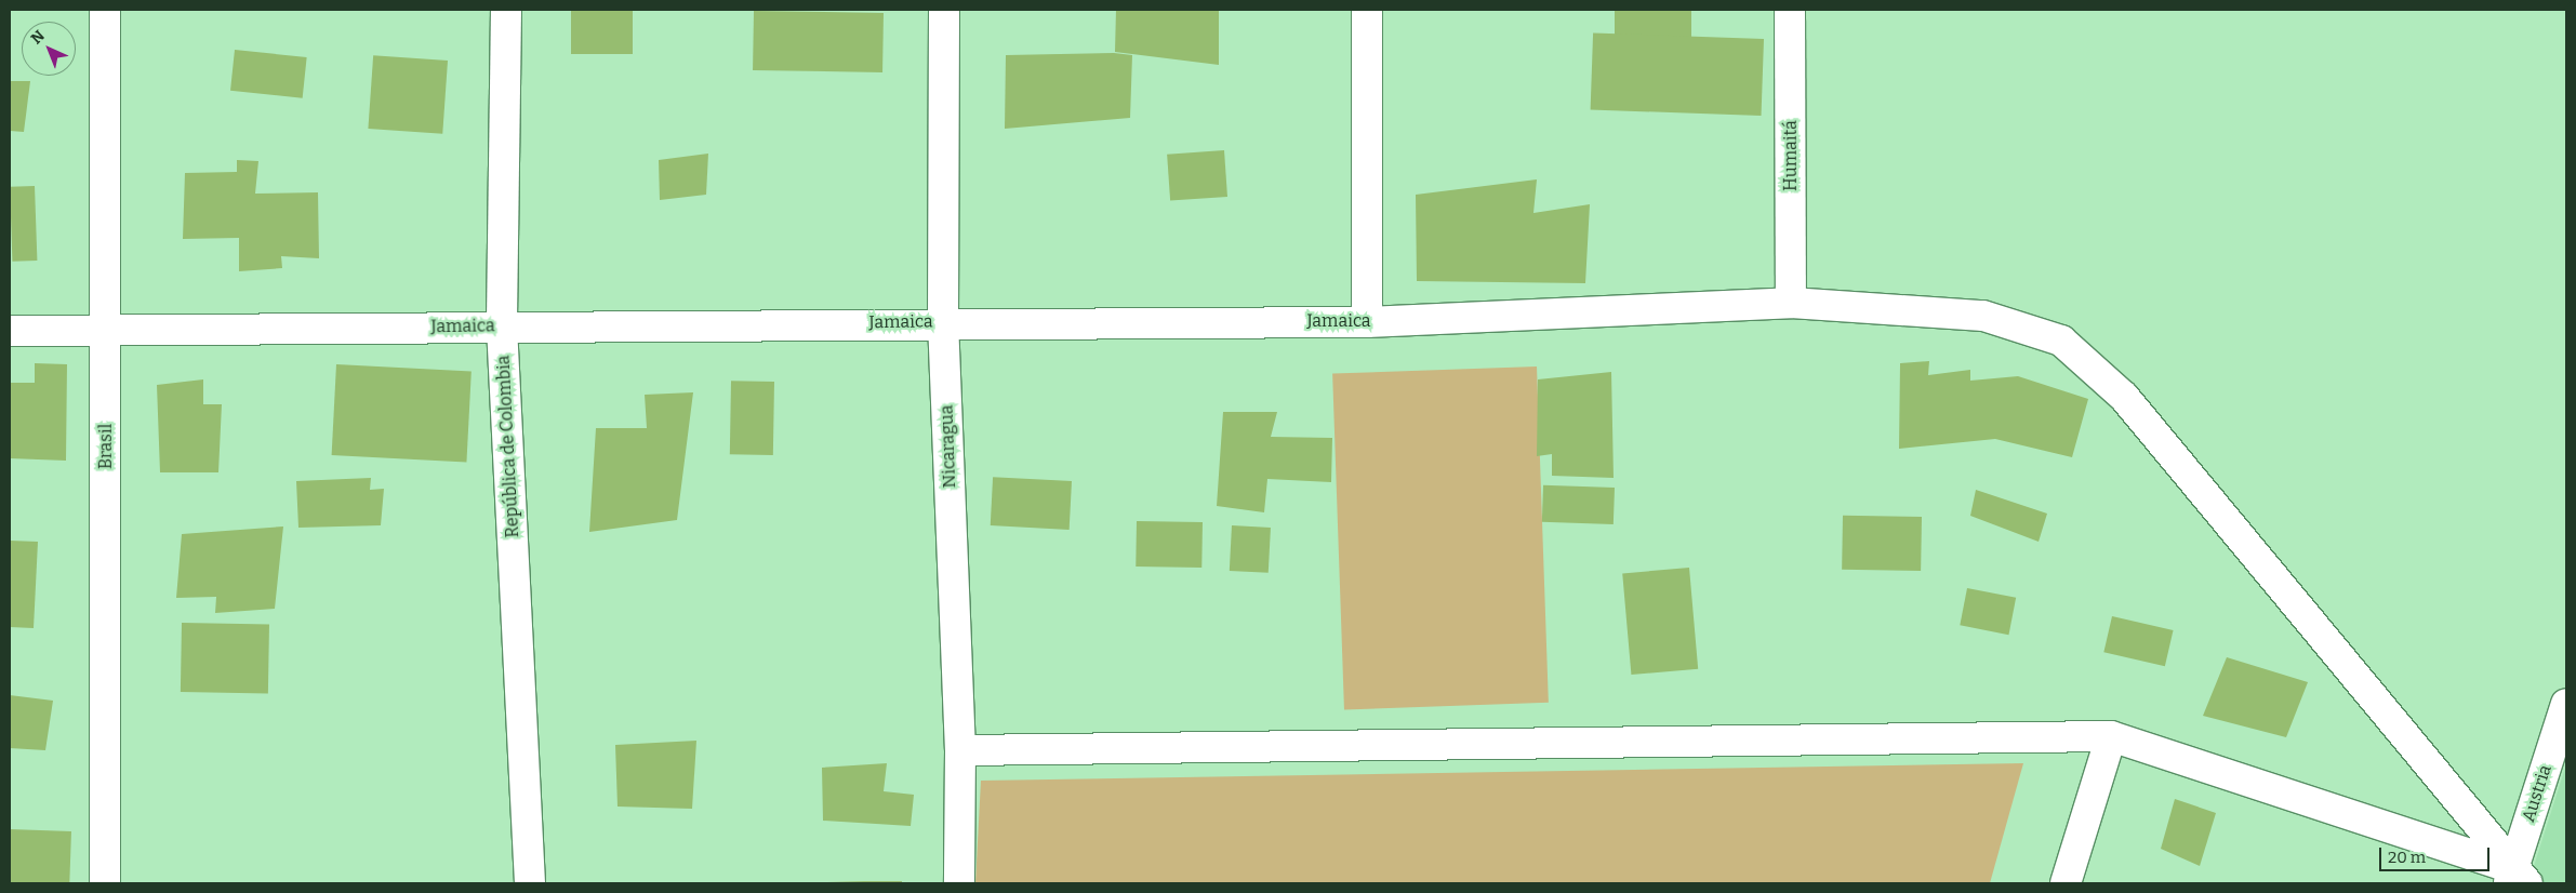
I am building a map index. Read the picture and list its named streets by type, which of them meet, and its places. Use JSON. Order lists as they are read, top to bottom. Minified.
{"streets":{"street":["Humaitá","Jamaica","Brasil","República de Colombia","Nicaragua","Austria"]},"crossings":[["Humaitá","Jamaica"],["Jamaica","Brasil"],["Jamaica","República de Colombia"],["Jamaica","Nicaragua"],["Jamaica","Austria"]],"scale_bar":"20 m","north":"top left"}
